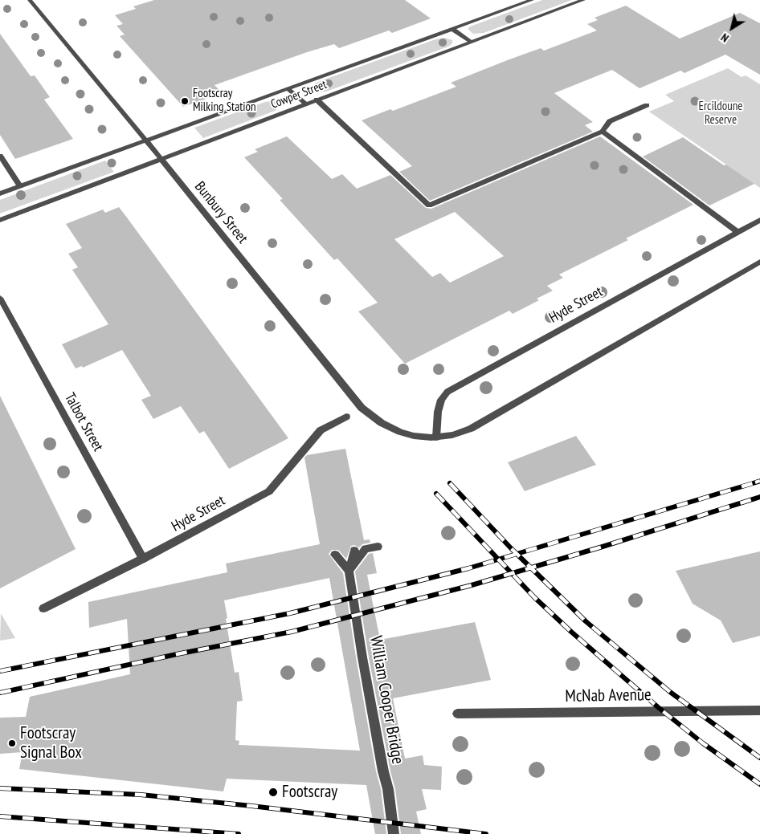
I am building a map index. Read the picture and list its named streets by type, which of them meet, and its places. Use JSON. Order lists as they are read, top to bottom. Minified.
{"streets":{"street":["Cowper Street","Bunbury Street","Hyde Street","Talbot Street","McNab Avenue","William Cooper Bridge"]},"crossings":[["Cowper Street","Bunbury Street"],["Bunbury Street","Hyde Street"],["Hyde Street","Talbot Street"]],"parks":["Ercildoune Reserve"],"places":["Footscray Milking Station","Footscray Signal Box","Footscray"],"north":"bottom left"}
